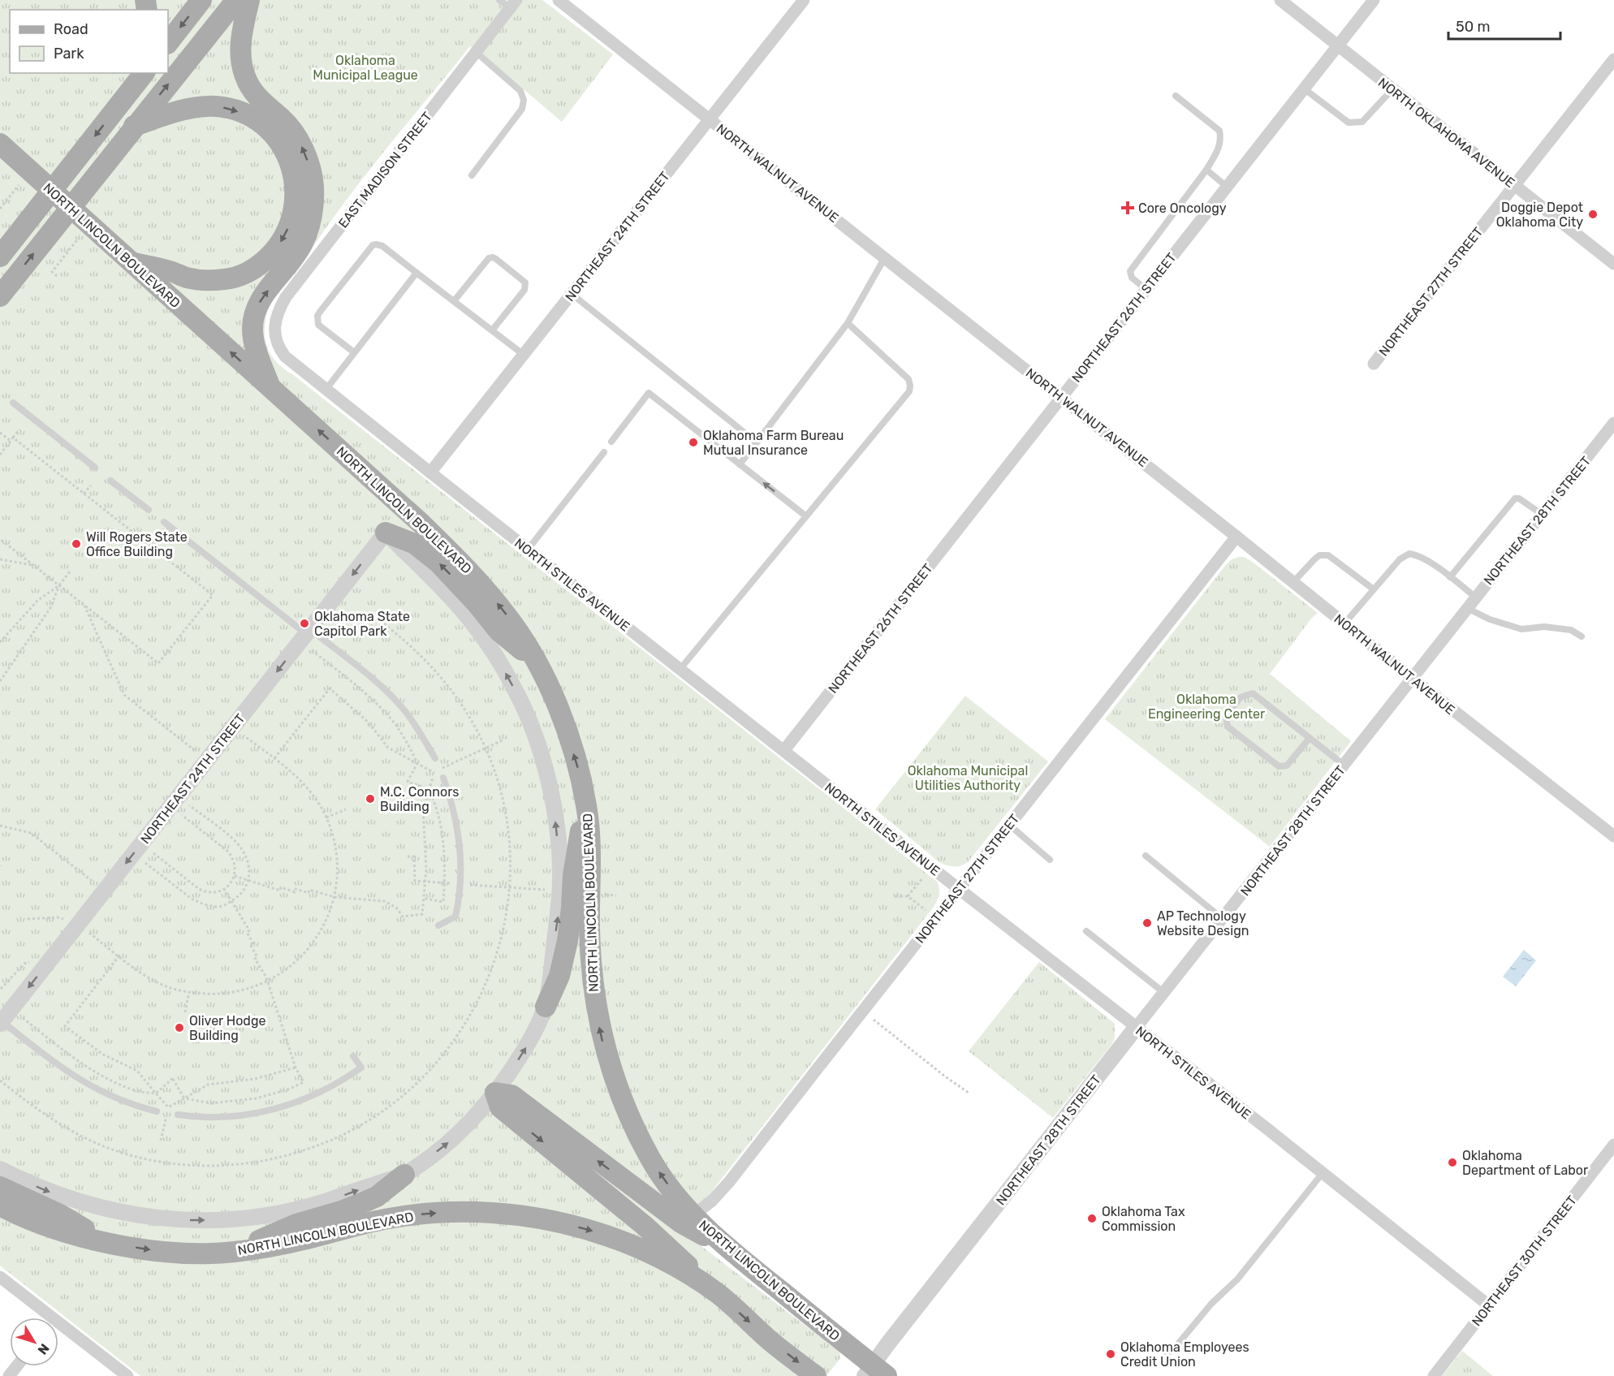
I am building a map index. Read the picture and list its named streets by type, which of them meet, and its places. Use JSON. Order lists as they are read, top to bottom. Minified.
{"streets":{"main road":["NORTH LINCOLN BOULEVARD"],"street":["NORTH OKLAHOMA AVENUE","EAST MADISON STREET","NORTH WALNUT AVENUE","NORTHEAST 24TH STREET","NORTHEAST 27TH STREET","NORTHEAST 26TH STREET","NORTHEAST 28TH STREET","NORTH STILES AVENUE","NORTHEAST 30TH STREET"]},"crossings":[["NORTH OKLAHOMA AVENUE","NORTHEAST 27TH STREET"],["NORTH OKLAHOMA AVENUE","NORTHEAST 26TH STREET"],["EAST MADISON STREET","NORTH STILES AVENUE"],["NORTH WALNUT AVENUE","NORTHEAST 24TH STREET"],["NORTH WALNUT AVENUE","NORTHEAST 27TH STREET"],["NORTH WALNUT AVENUE","NORTHEAST 26TH STREET"],["NORTH WALNUT AVENUE","NORTHEAST 28TH STREET"],["NORTHEAST 24TH STREET","NORTH STILES AVENUE"],["NORTH LINCOLN BOULEVARD","NORTHEAST 27TH STREET"],["NORTH LINCOLN BOULEVARD","NORTHEAST 28TH STREET"],["NORTHEAST 27TH STREET","NORTH STILES AVENUE"],["NORTHEAST 26TH STREET","NORTH STILES AVENUE"],["NORTHEAST 28TH STREET","NORTH STILES AVENUE"],["NORTH STILES AVENUE","NORTHEAST 30TH STREET"]],"one_way":["NORTHEAST 24TH STREET"],"parks":["Oklahoma Municipal League","Oklahoma Engineering Center","Oklahoma Municipal Utilities Authority"],"places":{"health":["Core Oncology"],"other":["Doggie Depot Oklahoma City","Oklahoma Farm Bureau Mutual Insurance","Will Rogers State Office Building","Oklahoma State Capitol Park","M.C. Connors Building","AP Technology Website Design","Oliver Hodge Building","Oklahoma Department of Labor","Oklahoma Tax Commission","Oklahoma Employees Credit Union"]},"legend":["Road","Park"],"scale_bar":"50 m","north":"bottom right"}
